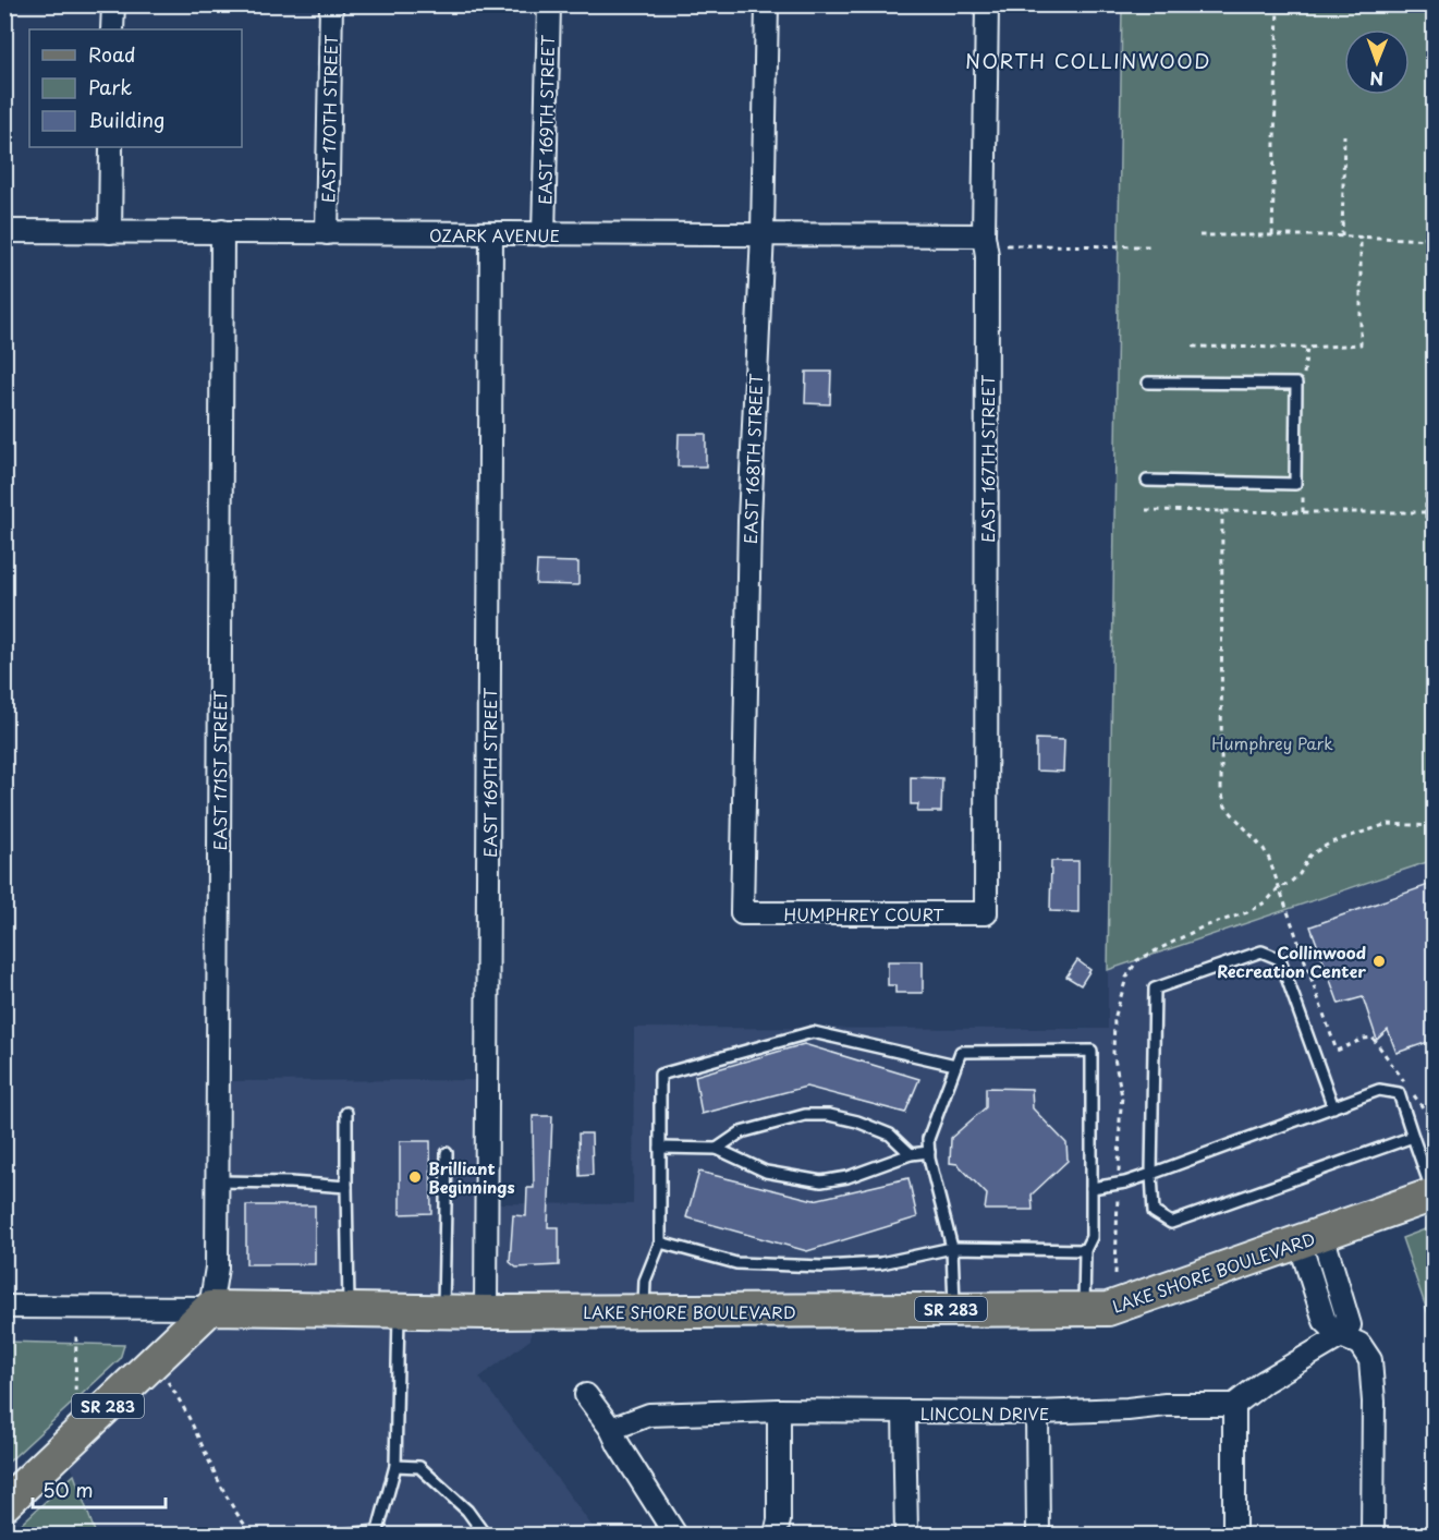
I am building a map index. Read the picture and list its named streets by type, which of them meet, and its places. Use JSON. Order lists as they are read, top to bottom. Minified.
{"streets":{"main road":["LAKE SHORE BOULEVARD","SR 283"],"street":["EAST 170TH STREET","EAST 169TH STREET","OZARK AVENUE","EAST 168TH STREET","EAST 167TH STREET","EAST 171ST STREET","HUMPHREY COURT","LINCOLN DRIVE"]},"crossings":[["EAST 170TH STREET","OZARK AVENUE"],["EAST 169TH STREET","OZARK AVENUE"],["EAST 169TH STREET","LAKE SHORE BOULEVARD"],["OZARK AVENUE","EAST 168TH STREET"],["OZARK AVENUE","EAST 167TH STREET"],["OZARK AVENUE","EAST 171ST STREET"],["EAST 168TH STREET","HUMPHREY COURT"],["EAST 167TH STREET","HUMPHREY COURT"],["EAST 171ST STREET","LAKE SHORE BOULEVARD"],["EAST 171ST STREET","SR 283"],["LAKE SHORE BOULEVARD","SR 283"]],"districts":["NORTH COLLINWOOD"],"parks":["Humphrey Park"],"places":["Collinwood Recreation Center","Brilliant Beginnings"],"legend":["Road","Park","Building"],"scale_bar":"50 m","north":"bottom"}
